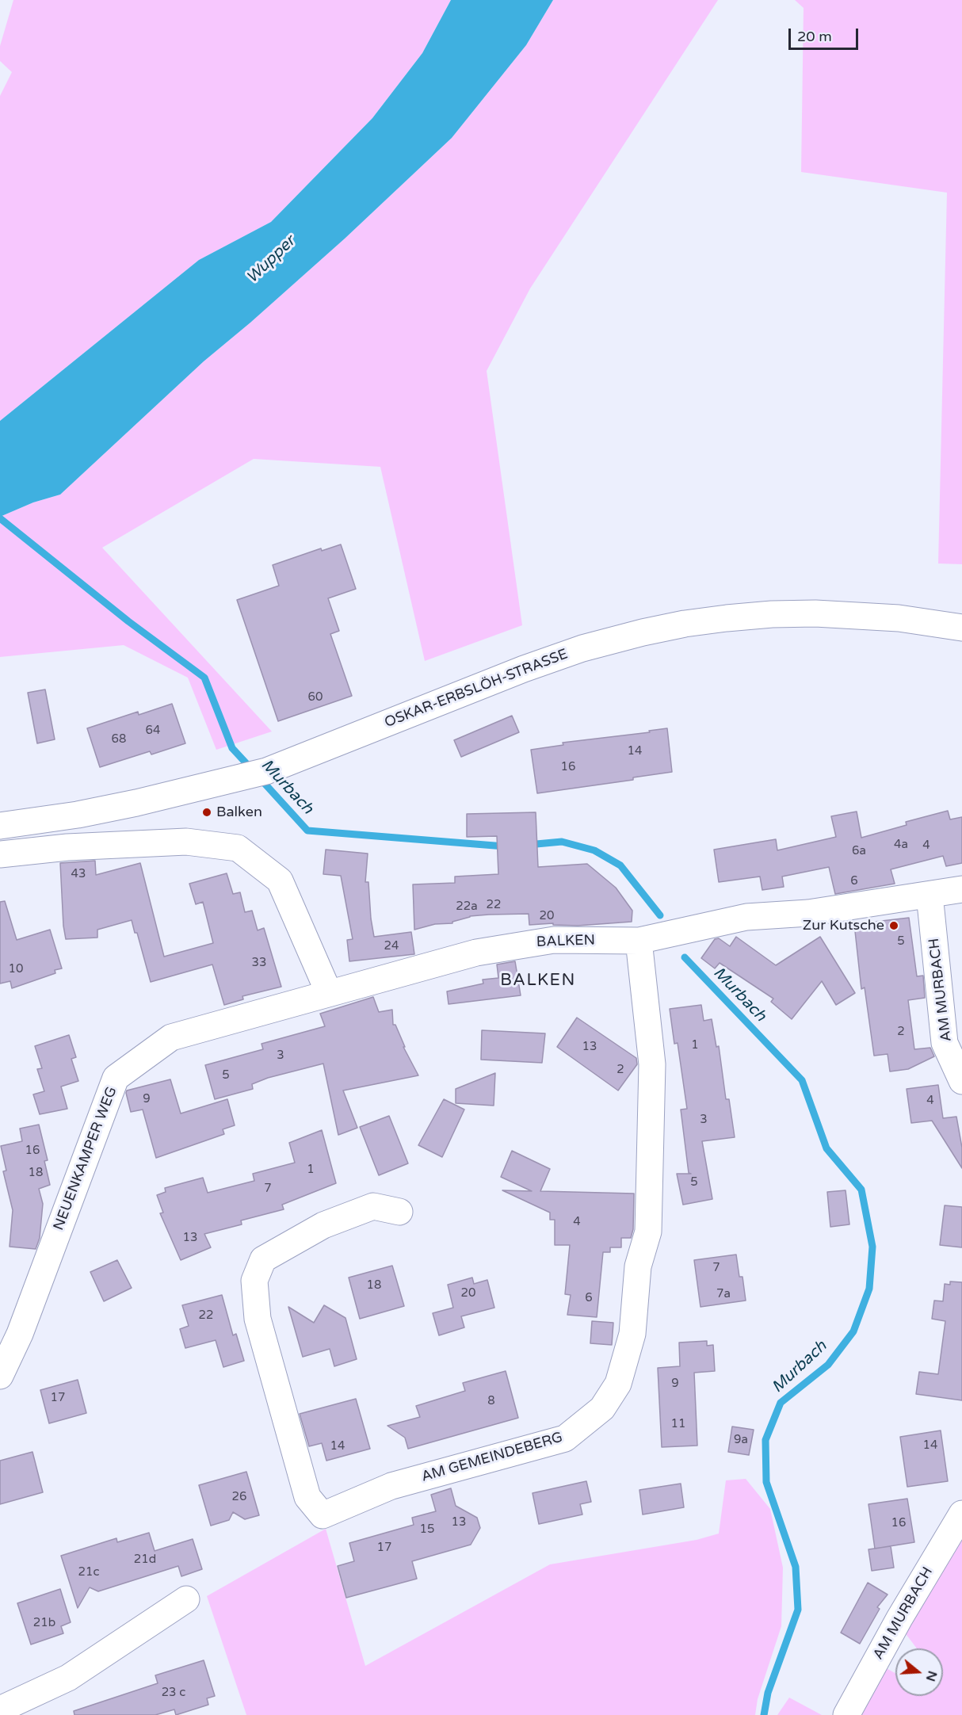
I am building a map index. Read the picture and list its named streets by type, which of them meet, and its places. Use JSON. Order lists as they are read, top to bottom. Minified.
{"streets":{"street":["OSKAR-ERBSLÖH-STRASSE","BALKEN","AM MURBACH","NEUENKAMPER WEG","AM GEMEINDEBERG"]},"crossings":[["BALKEN","AM MURBACH"],["BALKEN","NEUENKAMPER WEG"],["BALKEN","AM GEMEINDEBERG"]],"districts":["BALKEN"],"water":["Wupper","Murbach"],"places":["Balken","Zur Kutsche"],"house_numbers":["60","64","68","14","16","4a","4","6a","43","6","22","22a","20","5","24","33","10","2","1","13","3","2","5","9","4","3","16","1","18","5","7","4","13","7","18","20","7a","6","22","9","17","8","11","9a","14","14","26","13","16","15","17","21d","21c","21b","23 c"],"scale_bar":"20 m","north":"right"}
